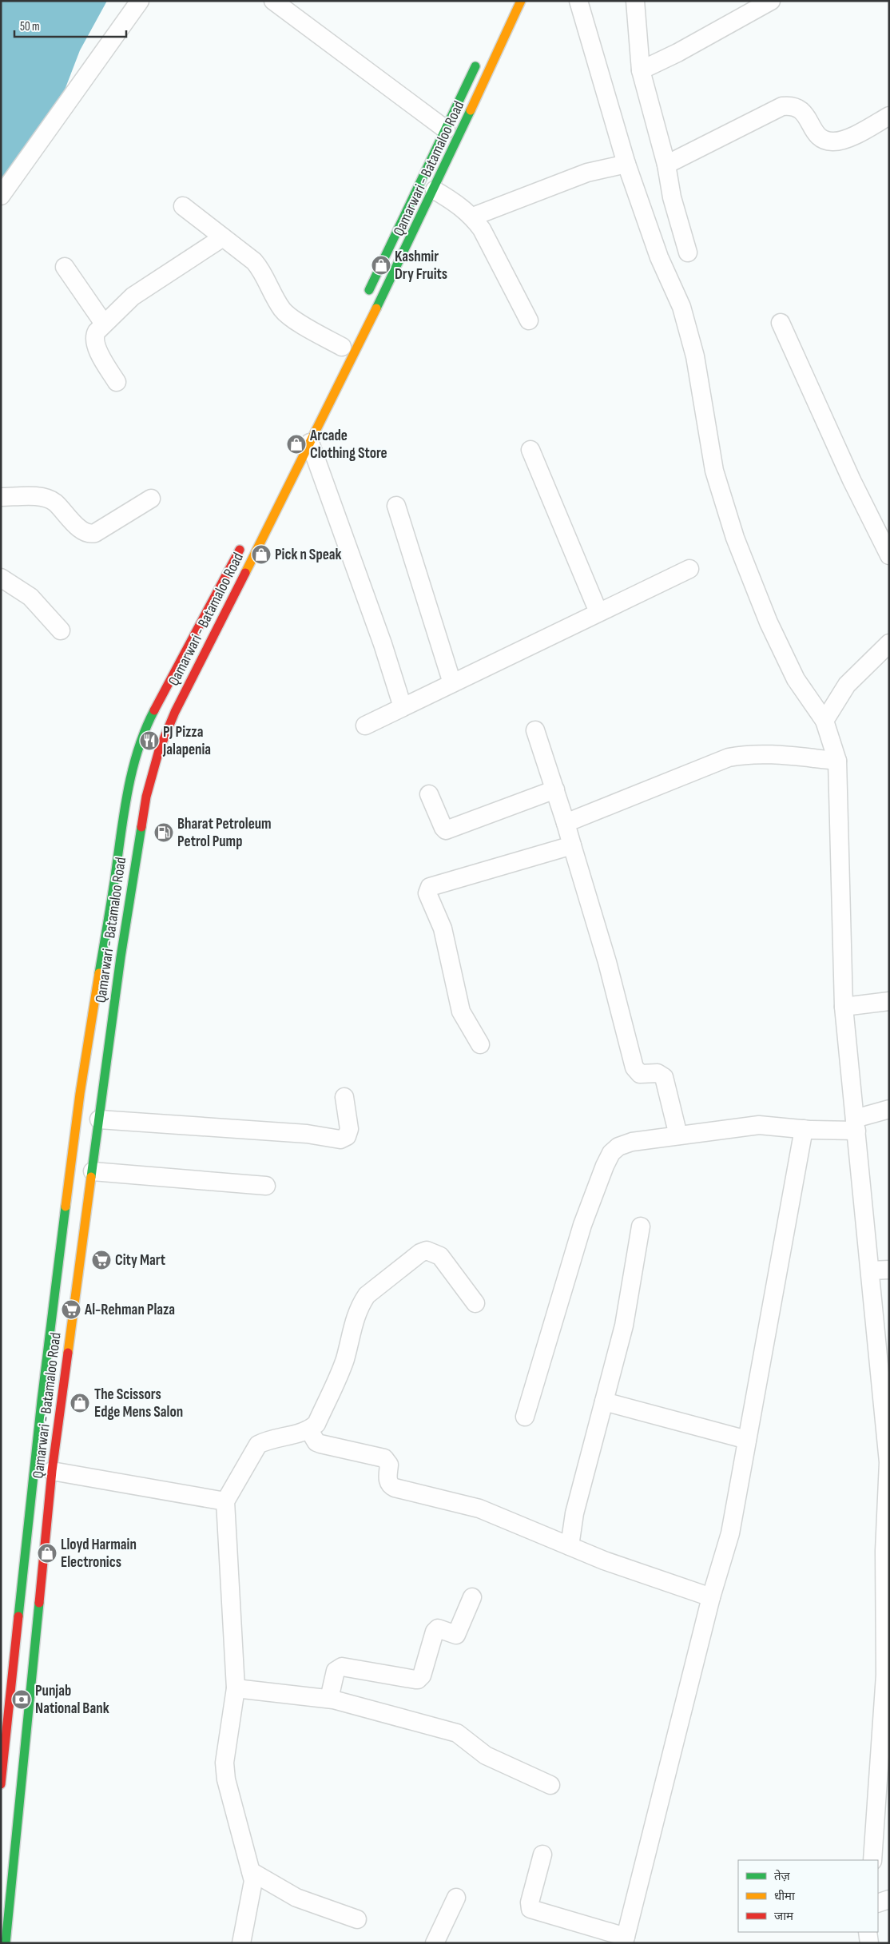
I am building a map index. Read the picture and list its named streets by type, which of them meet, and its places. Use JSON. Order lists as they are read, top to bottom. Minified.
{"streets":{"main road":["Qamarwari - Batamaloo Road"]},"places":{"shop":["Kashmir Dry Fruits","Arcade Clothing Store","Pick n Speak","The Scissors Edge Mens Salon","Lloyd Harmain Electronics"],"restaurant":["PJ Pizza Jalapenia"],"fuel station":["Bharat Petroleum Petrol Pump"],"supermarket":["City Mart","Al-Rehman Plaza"],"bank":["Punjab National Bank"]},"legend":["तेज़","धीमा","जाम"],"scale_bar":"50 m"}
